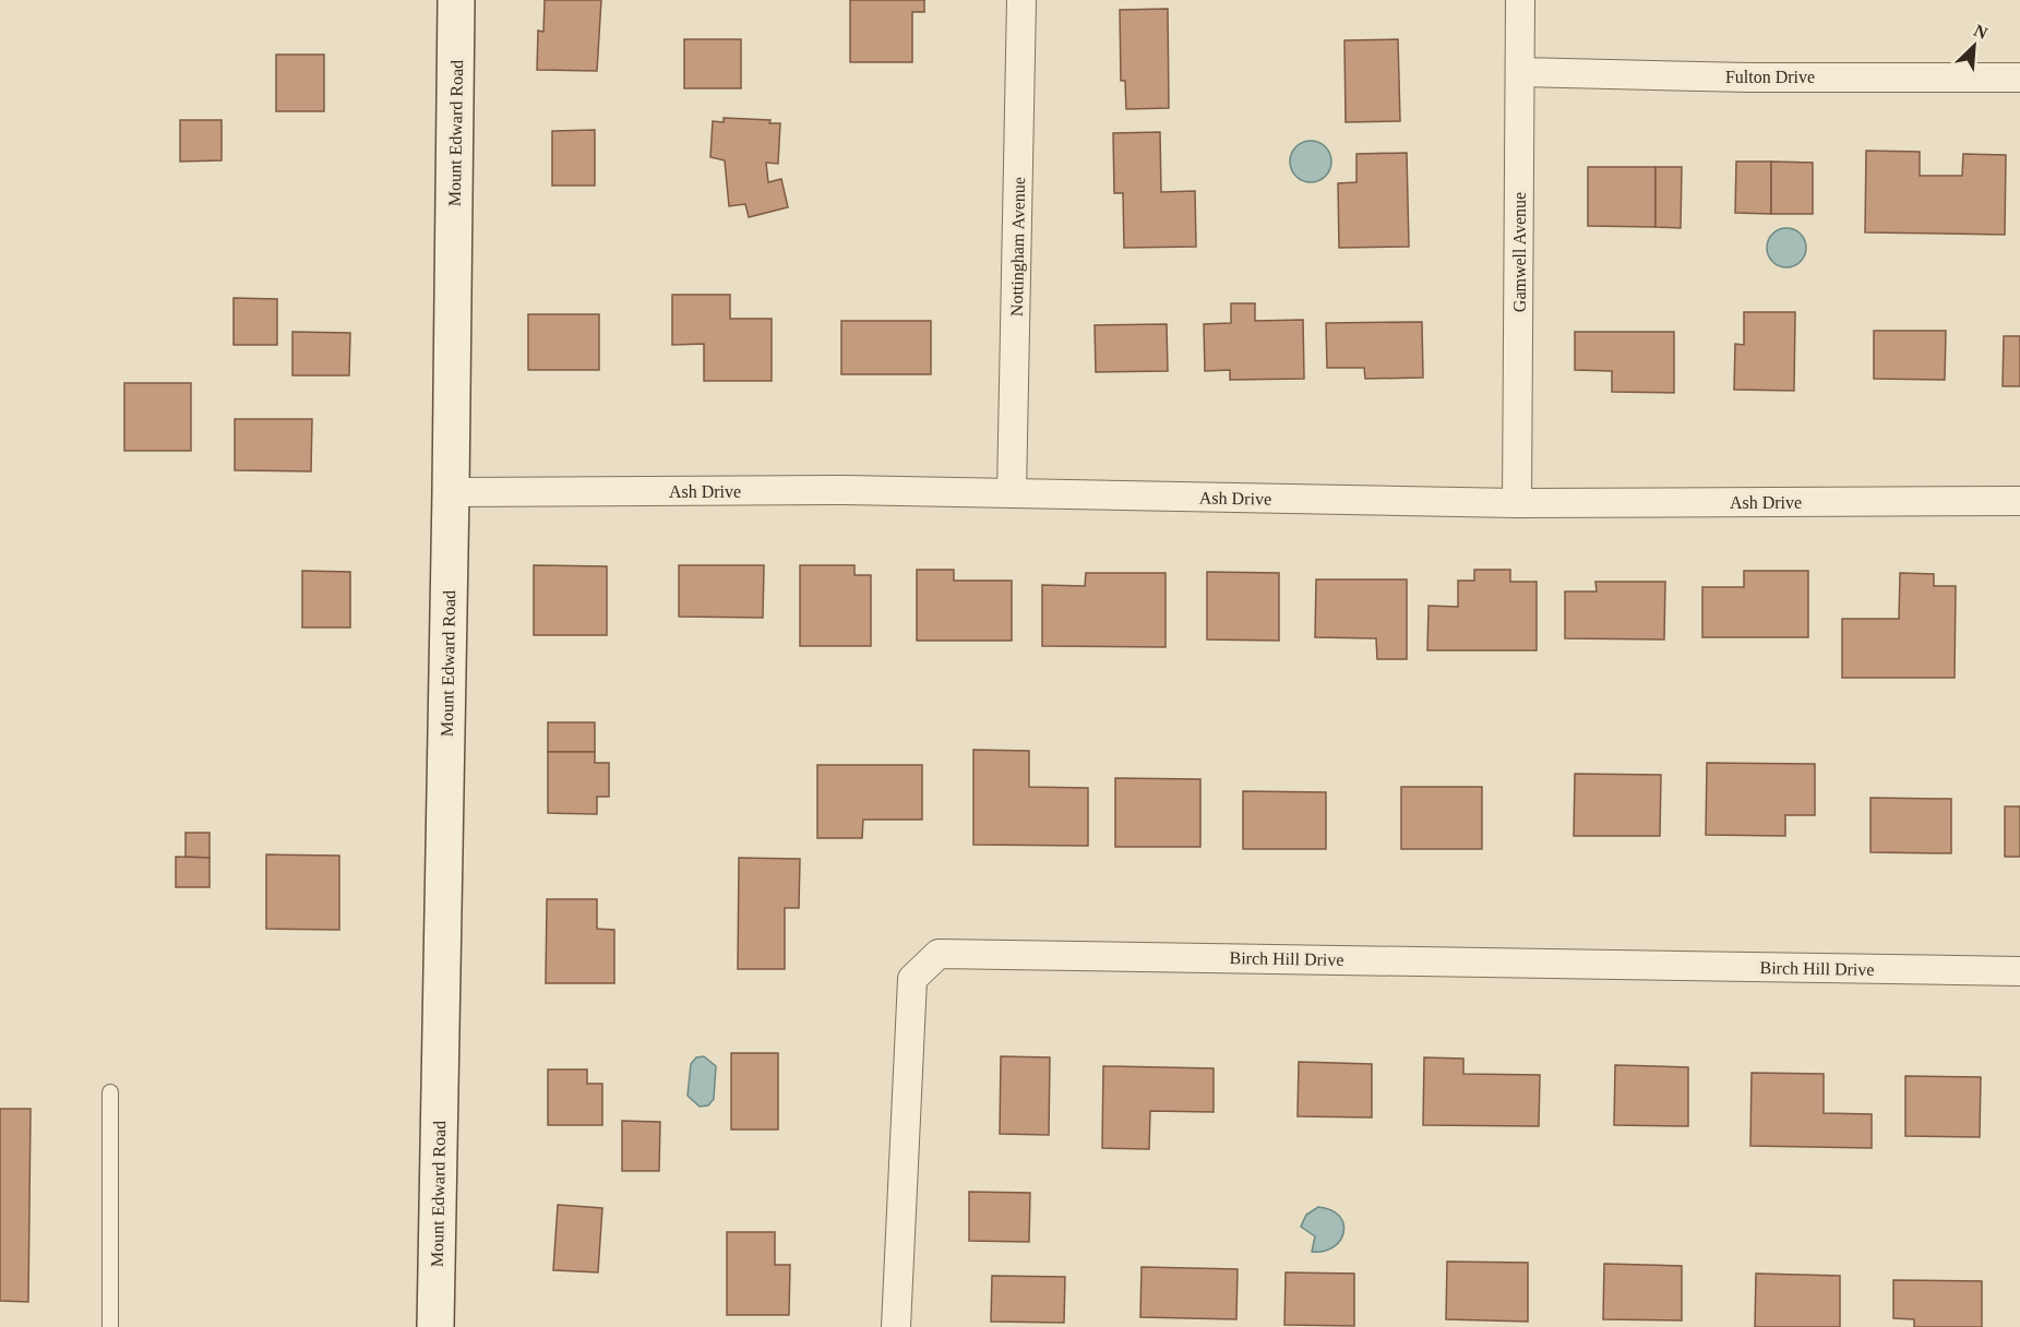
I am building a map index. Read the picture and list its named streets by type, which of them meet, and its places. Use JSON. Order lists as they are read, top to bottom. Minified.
{"streets":{"street":["Fulton Drive","Mount Edward Road","Nottingham Avenue","Gamwell Avenue","Ash Drive","Birch Hill Drive"]},"crossings":[["Fulton Drive","Gamwell Avenue"],["Mount Edward Road","Ash Drive"],["Nottingham Avenue","Ash Drive"],["Gamwell Avenue","Ash Drive"]],"north":"top right"}
